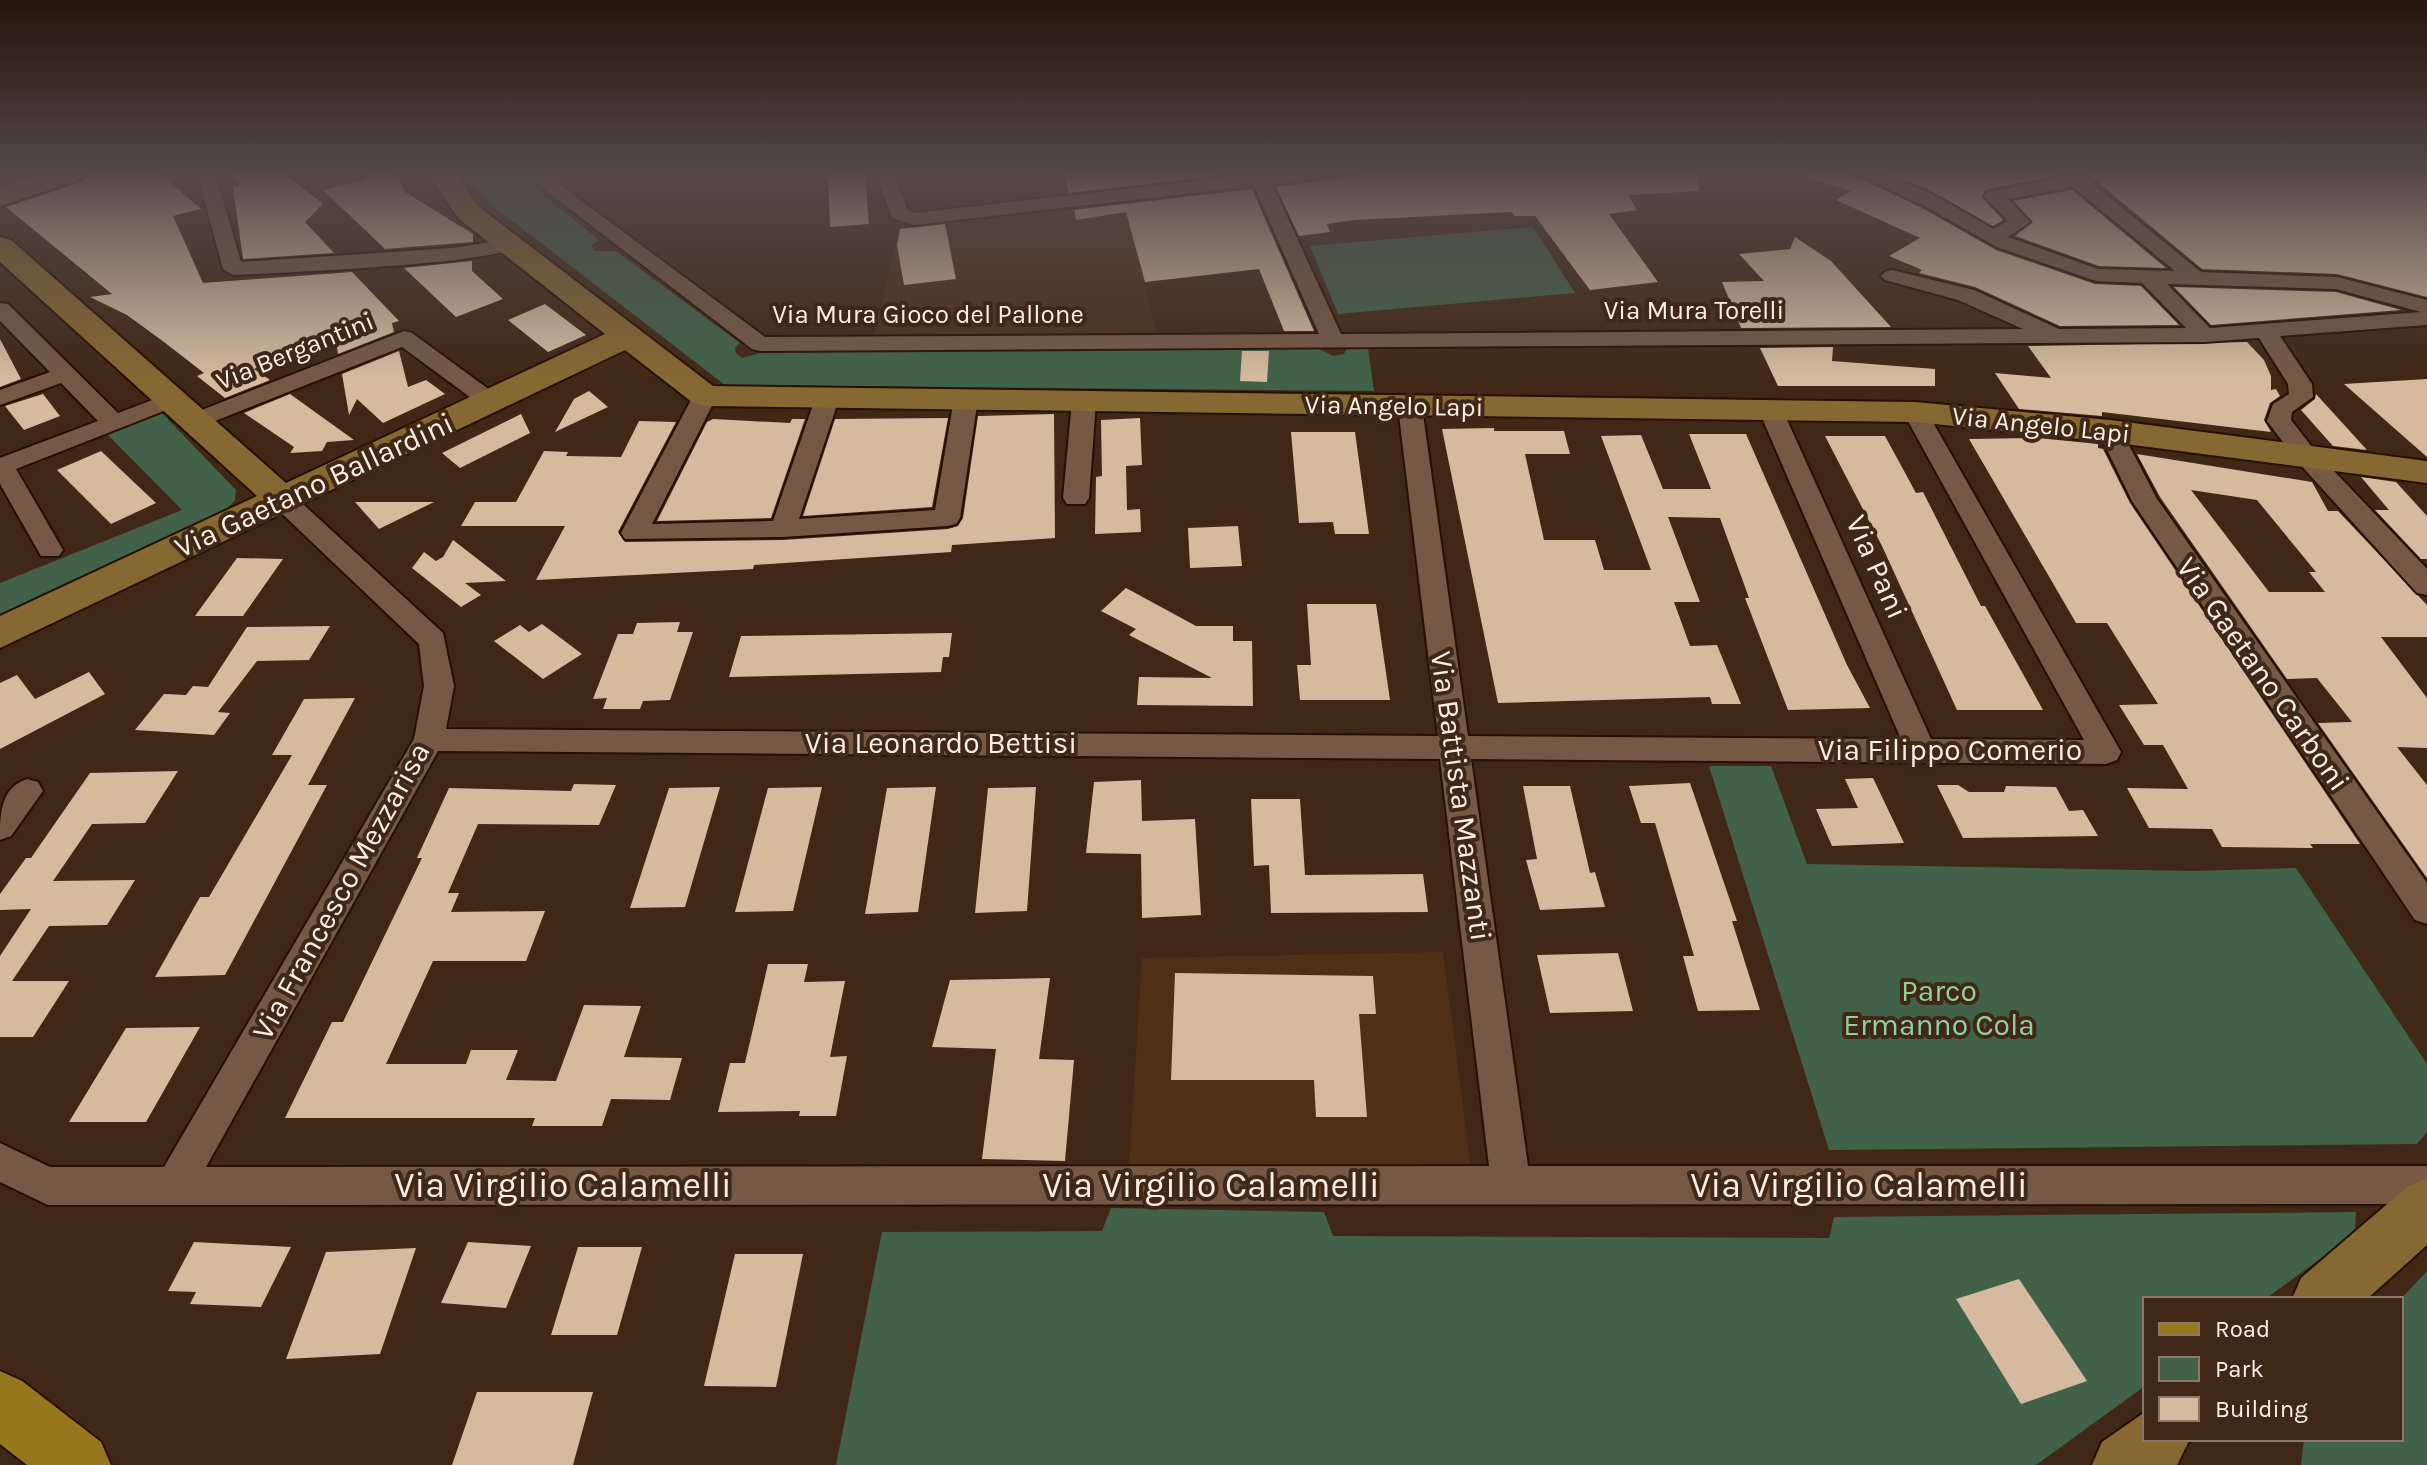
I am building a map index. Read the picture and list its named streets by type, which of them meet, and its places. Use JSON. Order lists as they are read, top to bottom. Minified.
{"streets":{"street":["Via Mura Torelli","Via Mura Gioco del Pallone","Via Bergantini","Via Angelo Lapi","Via Gaetano Ballardini","Via Pani","Via Gaetano Carboni","Via Leonardo Bettisi","Via Filippo Comerio","Via Battista Mazzanti","Via Francesco Mezzarisa","Via Virgilio Calamelli"]},"crossings":[["Via Mura Torelli","Via Mura Gioco del Pallone"],["Via Bergantini","Via Gaetano Ballardini"],["Via Angelo Lapi","Via Pani"],["Via Angelo Lapi","Via Gaetano Carboni"],["Via Angelo Lapi","Via Filippo Comerio"],["Via Angelo Lapi","Via Battista Mazzanti"],["Via Gaetano Ballardini","Via Francesco Mezzarisa"],["Via Pani","Via Filippo Comerio"],["Via Leonardo Bettisi","Via Filippo Comerio"],["Via Leonardo Bettisi","Via Battista Mazzanti"],["Via Leonardo Bettisi","Via Francesco Mezzarisa"],["Via Filippo Comerio","Via Battista Mazzanti"],["Via Battista Mazzanti","Via Virgilio Calamelli"],["Via Francesco Mezzarisa","Via Virgilio Calamelli"]],"parks":["Parco Ermanno Cola"],"legend":["Road","Park","Building"]}
